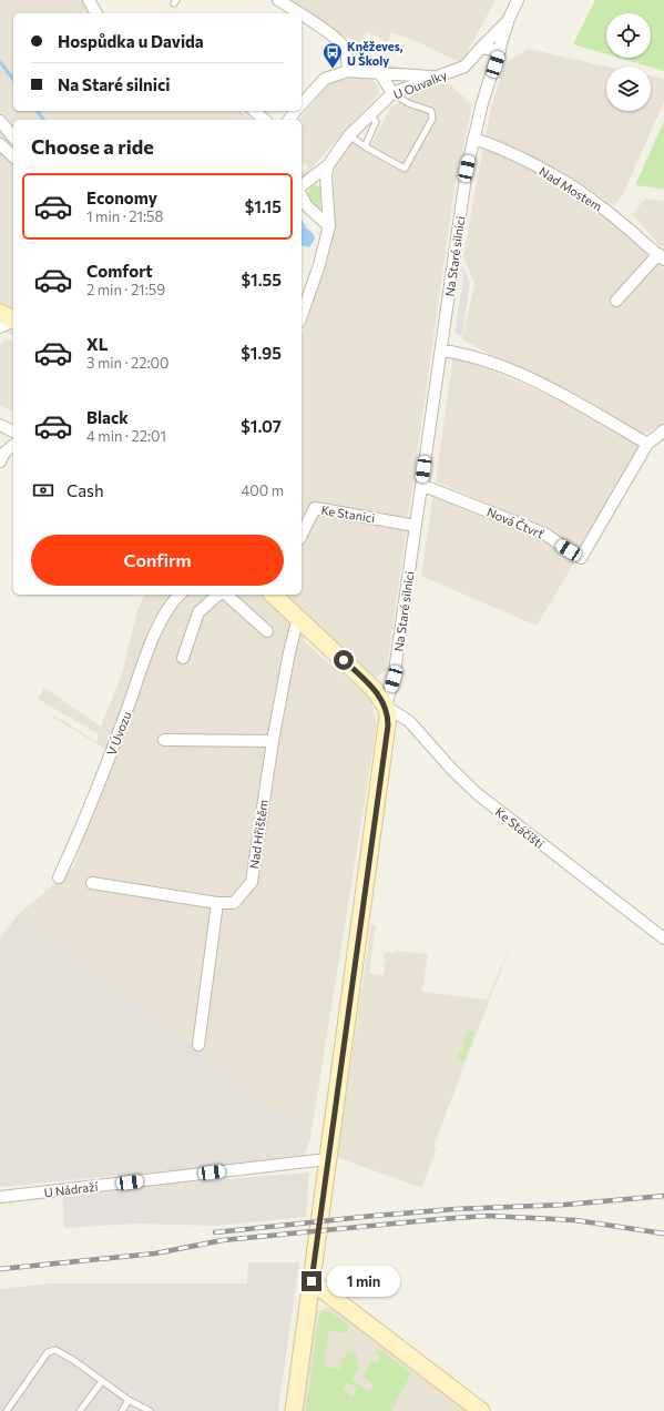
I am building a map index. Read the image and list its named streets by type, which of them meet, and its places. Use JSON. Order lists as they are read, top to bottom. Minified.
{"streets":{"street":["U Ouvalky","Nad Mostem","Na Staré silnici","Ke Stanici","Nová Čtvrť","V Úvozu","Ke Stáčišti","Nad Hřištěm","U Nádraží"]},"crossings":[["U Ouvalky","Na Staré silnici"],["Nad Mostem","Na Staré silnici"],["Na Staré silnici","Ke Stanici"],["Na Staré silnici","Nová Čtvrť"],["Na Staré silnici","Ke Stáčišti"],["Na Staré silnici","U Nádraží"]],"places":{"bus stop":["Kněževes, U Školy"]},"page":{"banner":["Hospůdka u Davida","Na Staré silnici"],"heading":"Choose a ride","list":[{"name":"Economy","note":"1 min · 21:58","value":"$1.15"},{"name":"Comfort","note":"2 min · 21:59","value":"$1.55"},{"name":"XL","note":"3 min · 22:00","value":"$1.95"},{"name":"Black","note":"4 min · 22:01","value":"$1.07"}],"pay":["Cash","400 m"],"buttons":"Confirm","bubble":"1 min"}}
